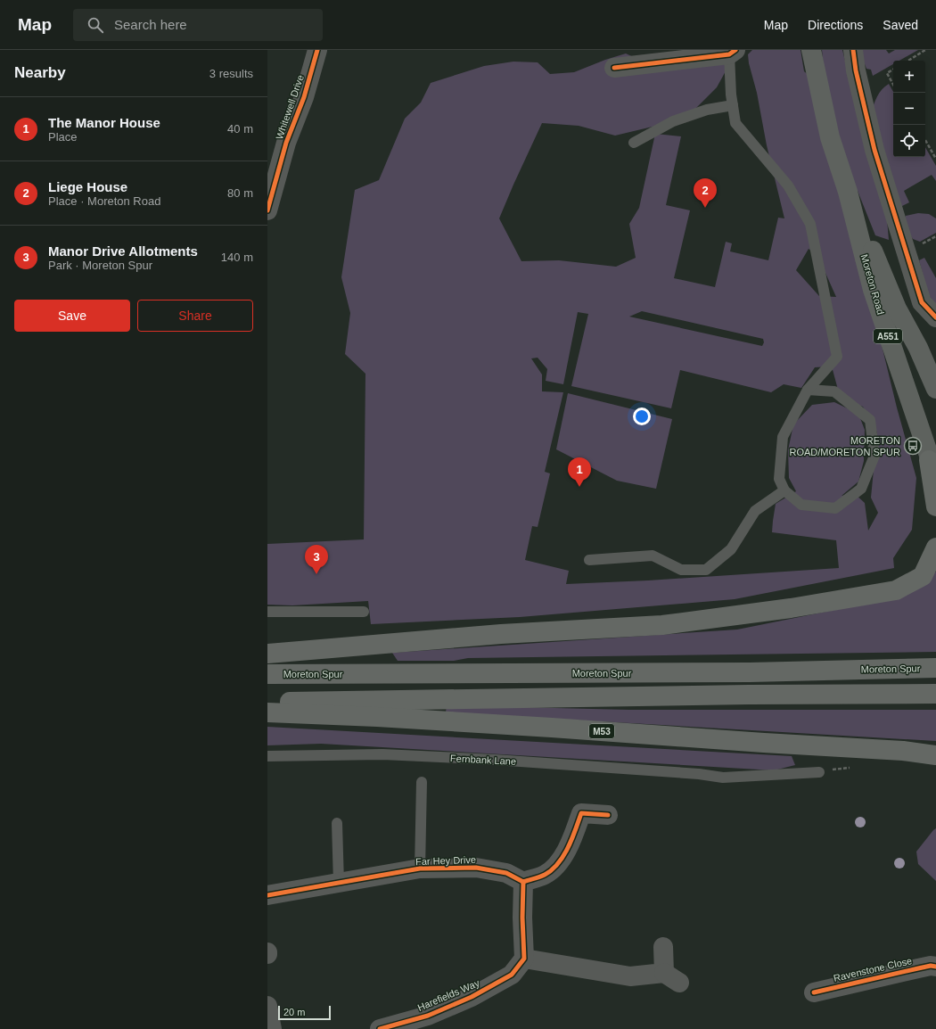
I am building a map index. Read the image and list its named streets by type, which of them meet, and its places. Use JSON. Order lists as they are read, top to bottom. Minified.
{"streets":{"highway":["Moreton Spur","M53"],"main road":["Moreton Road","A551"],"street":["Whitewell Drive","Far Hey Drive","Ravenstone Close","Harefields Way"],"lane":["Fernbank Lane"]},"places":{"bus stop":["MORETON ROAD/MORETON SPUR"]},"scale_bar":"20 m","page":{"header":"Map","search":"Search here","nav":["Map","Directions","Saved"],"heading":["Nearby","3 results"],"map_buttons":["+","−"],"list":[{"mark":"1","name":"The Manor House","note":"Place","value":"40 m"},{"mark":"2","name":"Liege House","note":"Place · Moreton Road","value":"80 m"},{"mark":"3","name":"Manor Drive Allotments","note":"Park · Moreton Spur","value":"140 m"}],"pins":["2","1","3"],"buttons":["Save","Share"],"scale":"20 m"}}
